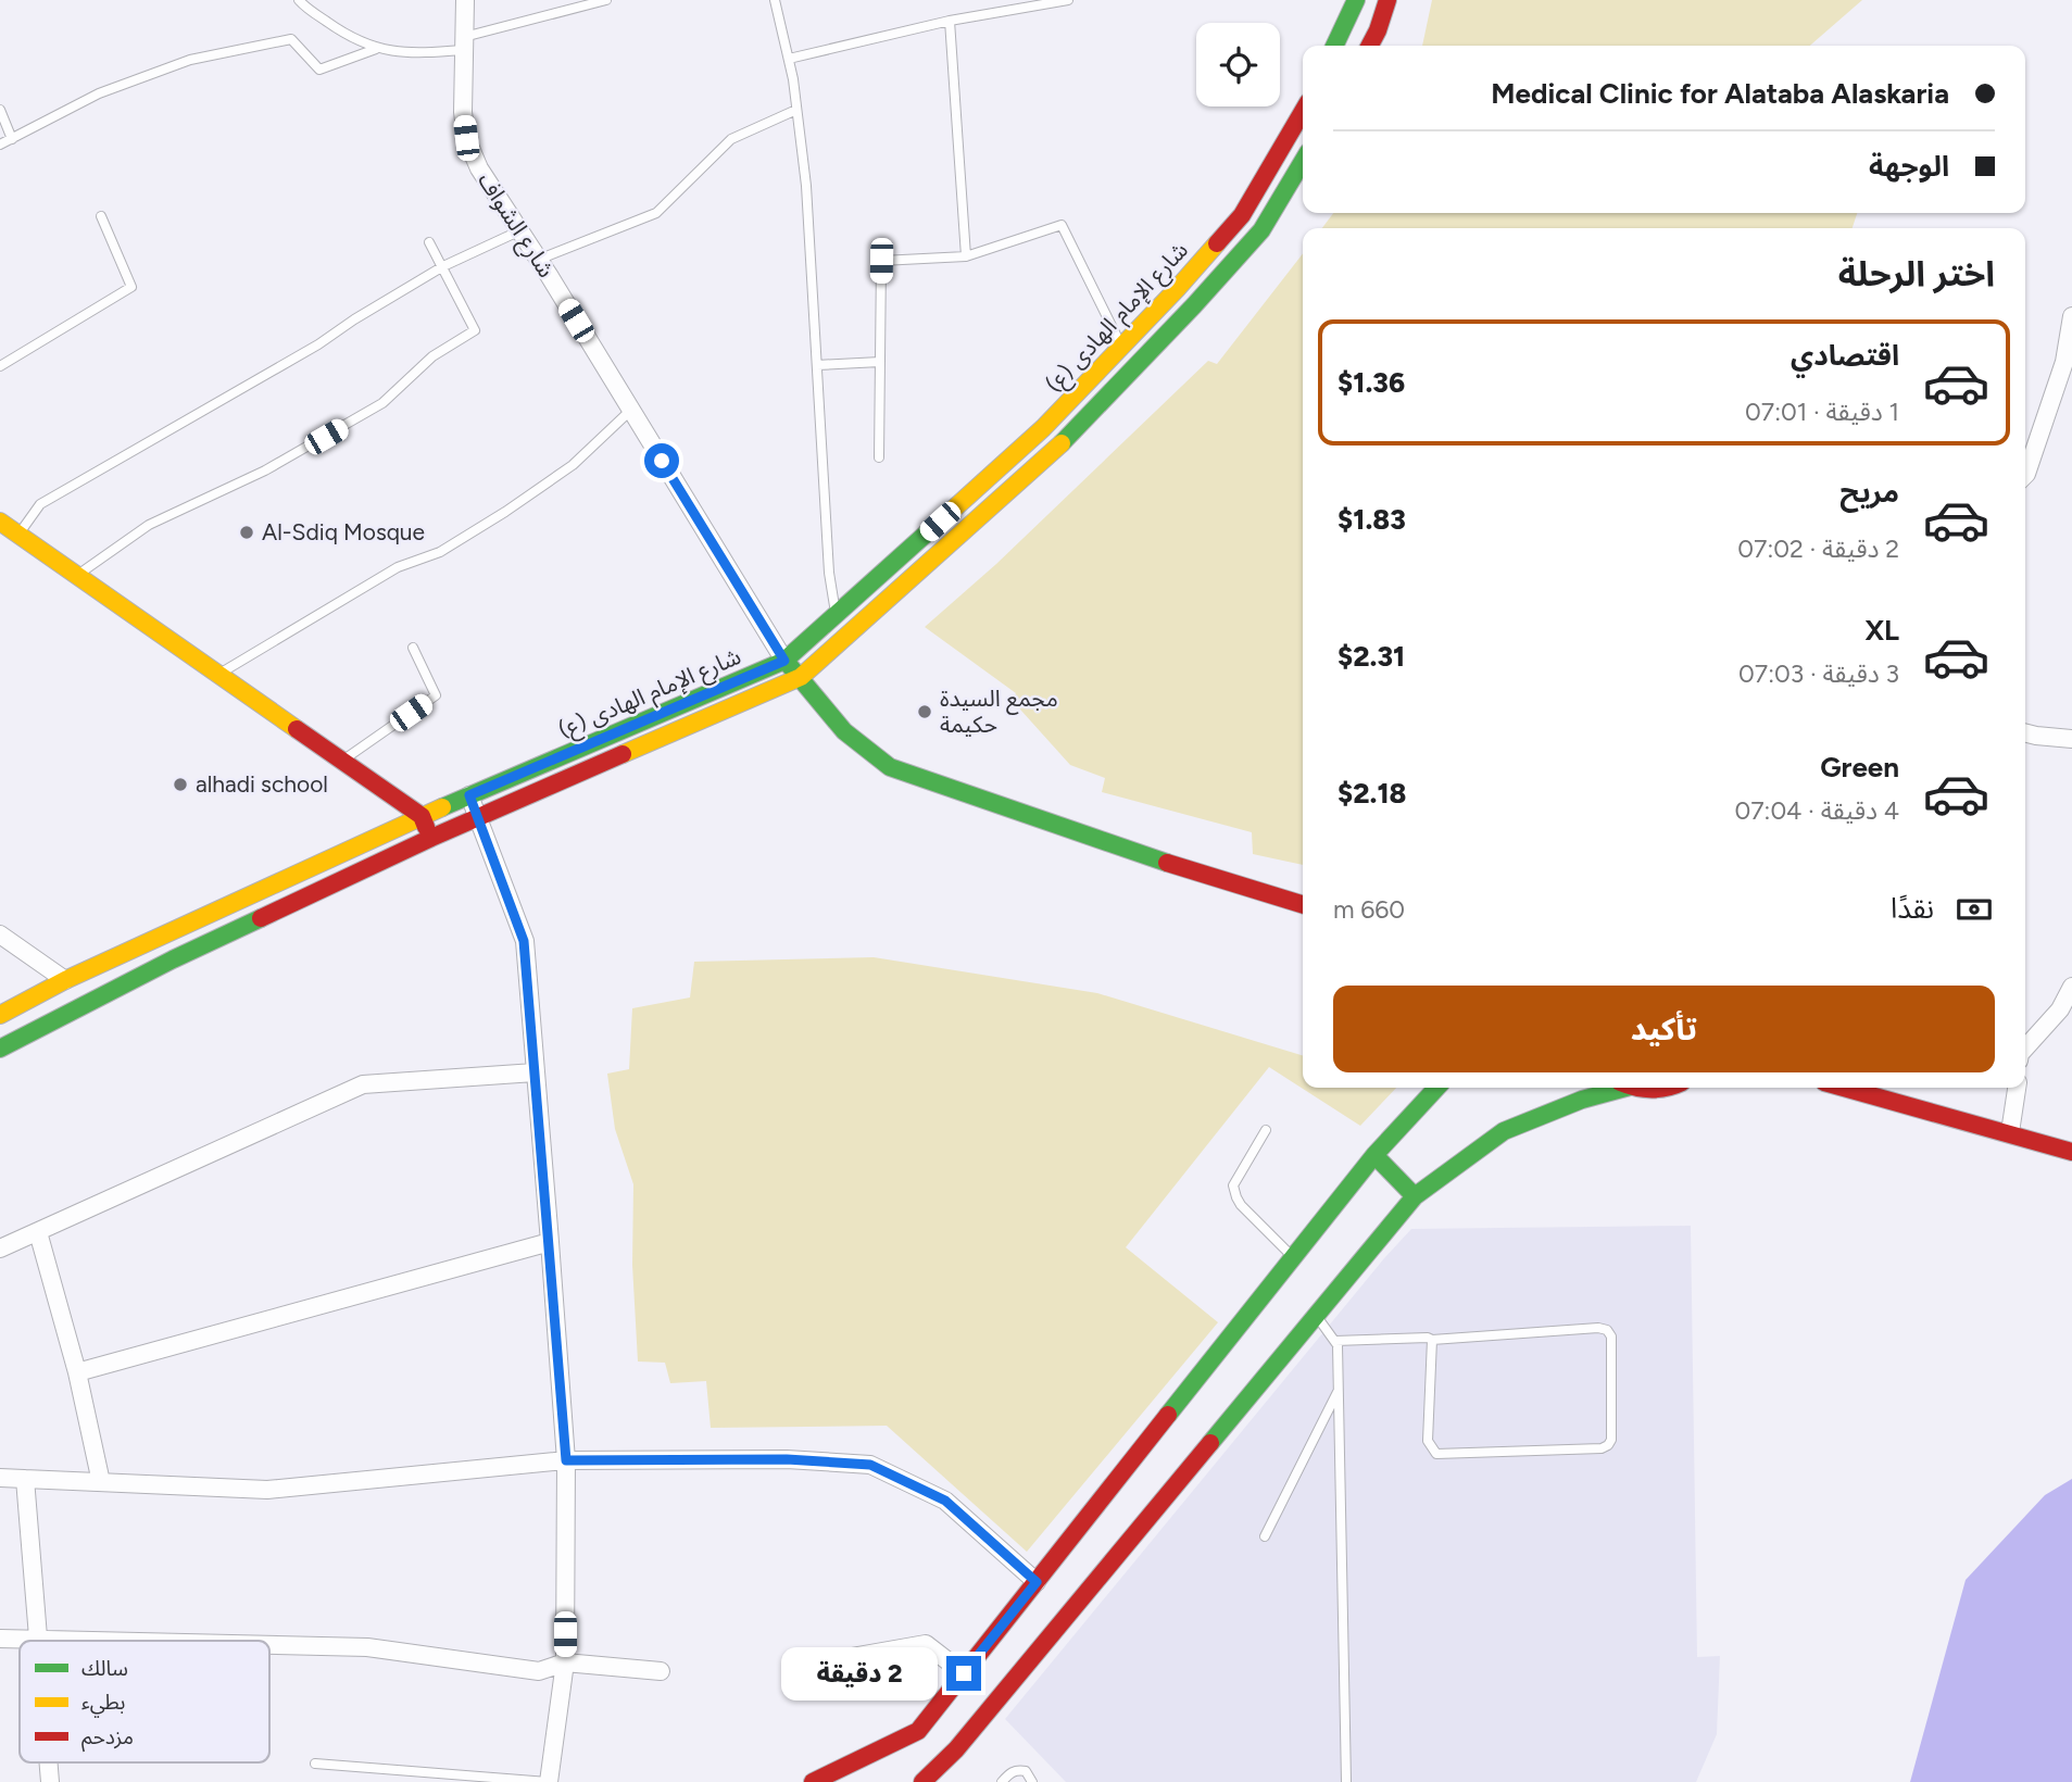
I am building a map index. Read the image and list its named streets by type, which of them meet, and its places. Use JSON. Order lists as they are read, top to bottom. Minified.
{"streets":{"main road":["شارع الإمام الهادی (ع)"],"street":["شارع الشواف"]},"crossings":[["شارع الشواف","شارع الإمام الهادی (ع)"]],"places":["Al-Sdiq Mosque","مجمع السيدة حكيمة","alhadi school"],"legend":["سالك","بطيء","مزدحم"],"page":{"banner":["Medical Clinic for Alataba Alaskaria","الوجهة"],"heading":"اختر الرحلة","list":[{"name":"اقتصادي","note":"1 دقيقة · 07:01","value":"$1.36"},{"name":"مريح","note":"2 دقيقة · 07:02","value":"$1.83"},{"name":"XL","note":"3 دقيقة · 07:03","value":"$2.31"},{"name":"Green","note":"4 دقيقة · 07:04","value":"$2.18"}],"pay":["نقدًا","660 m"],"buttons":"تأكيد","bubble":"2 دقيقة"}}
